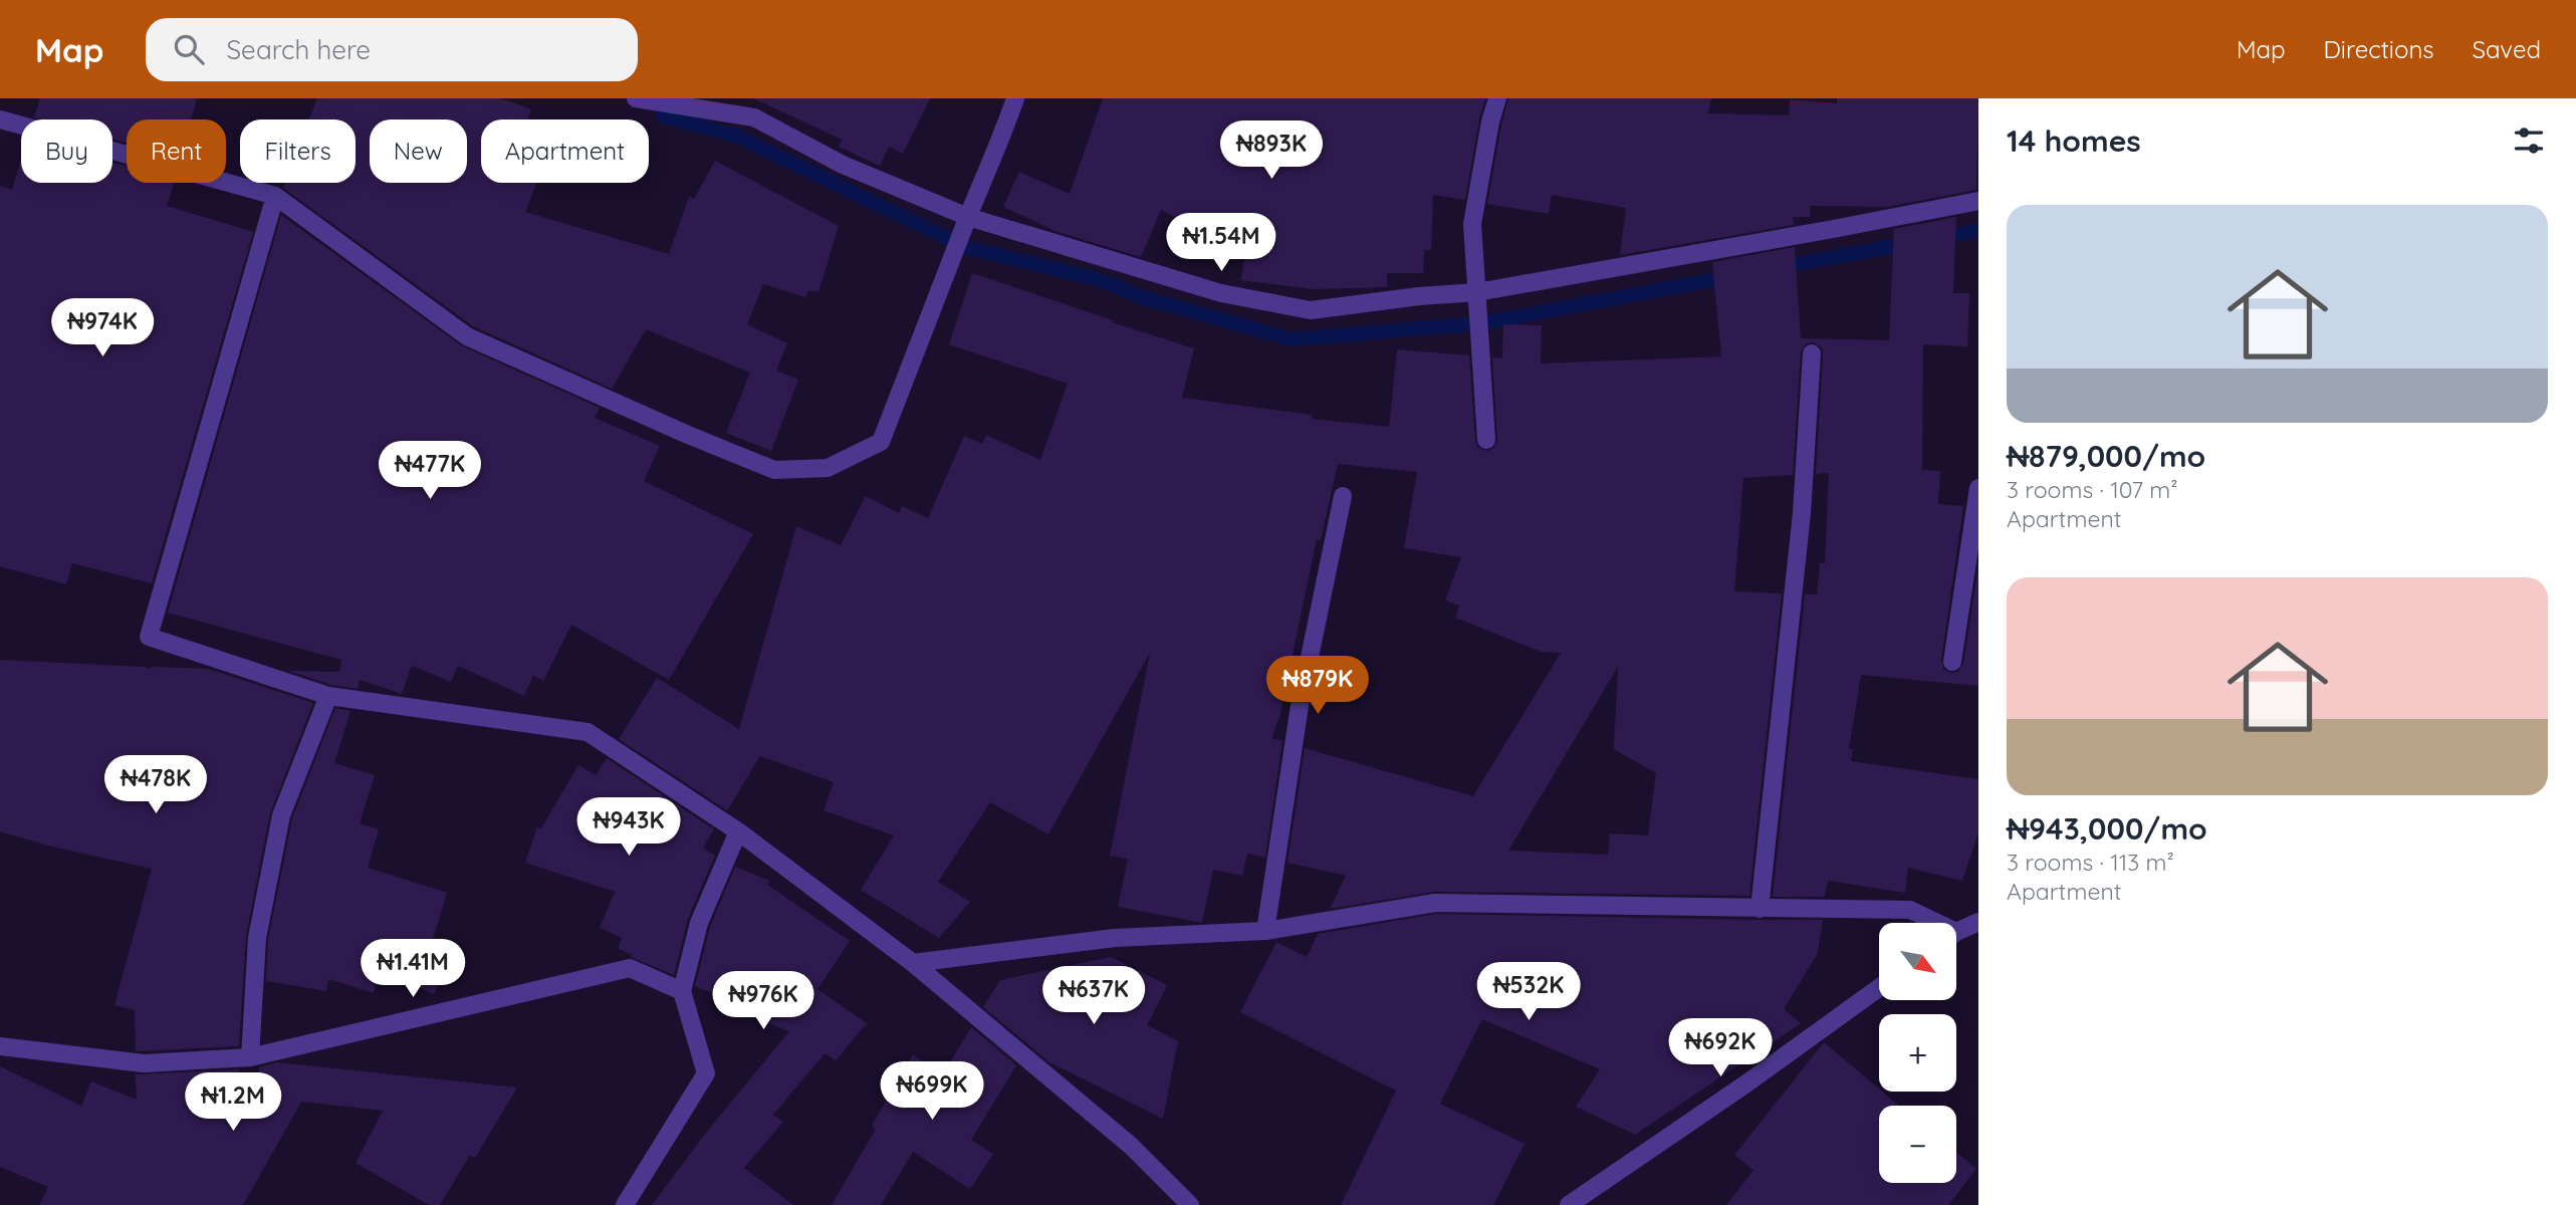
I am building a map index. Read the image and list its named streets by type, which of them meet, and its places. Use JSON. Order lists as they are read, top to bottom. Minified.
{"north":"bottom right","page":{"header":"Map","search":"Search here","nav":["Map","Directions","Saved"],"heading":"14 homes","chip":["Buy","Rent","Filters","New","Apartment"],"price":["₦893K","₦1.54M","₦974K","₦477K","₦879K","₦478K","₦943K","₦1.41M","₦532K","₦637K","₦976K","₦692K","₦699K","₦1.2M"],"list":[{"name":"₦879,000/mo","note":"3 rooms · 107 m² · Apartment"},{"name":"₦943,000/mo","note":"3 rooms · 113 m² · Apartment"}],"map_buttons":["+","−"]}}
